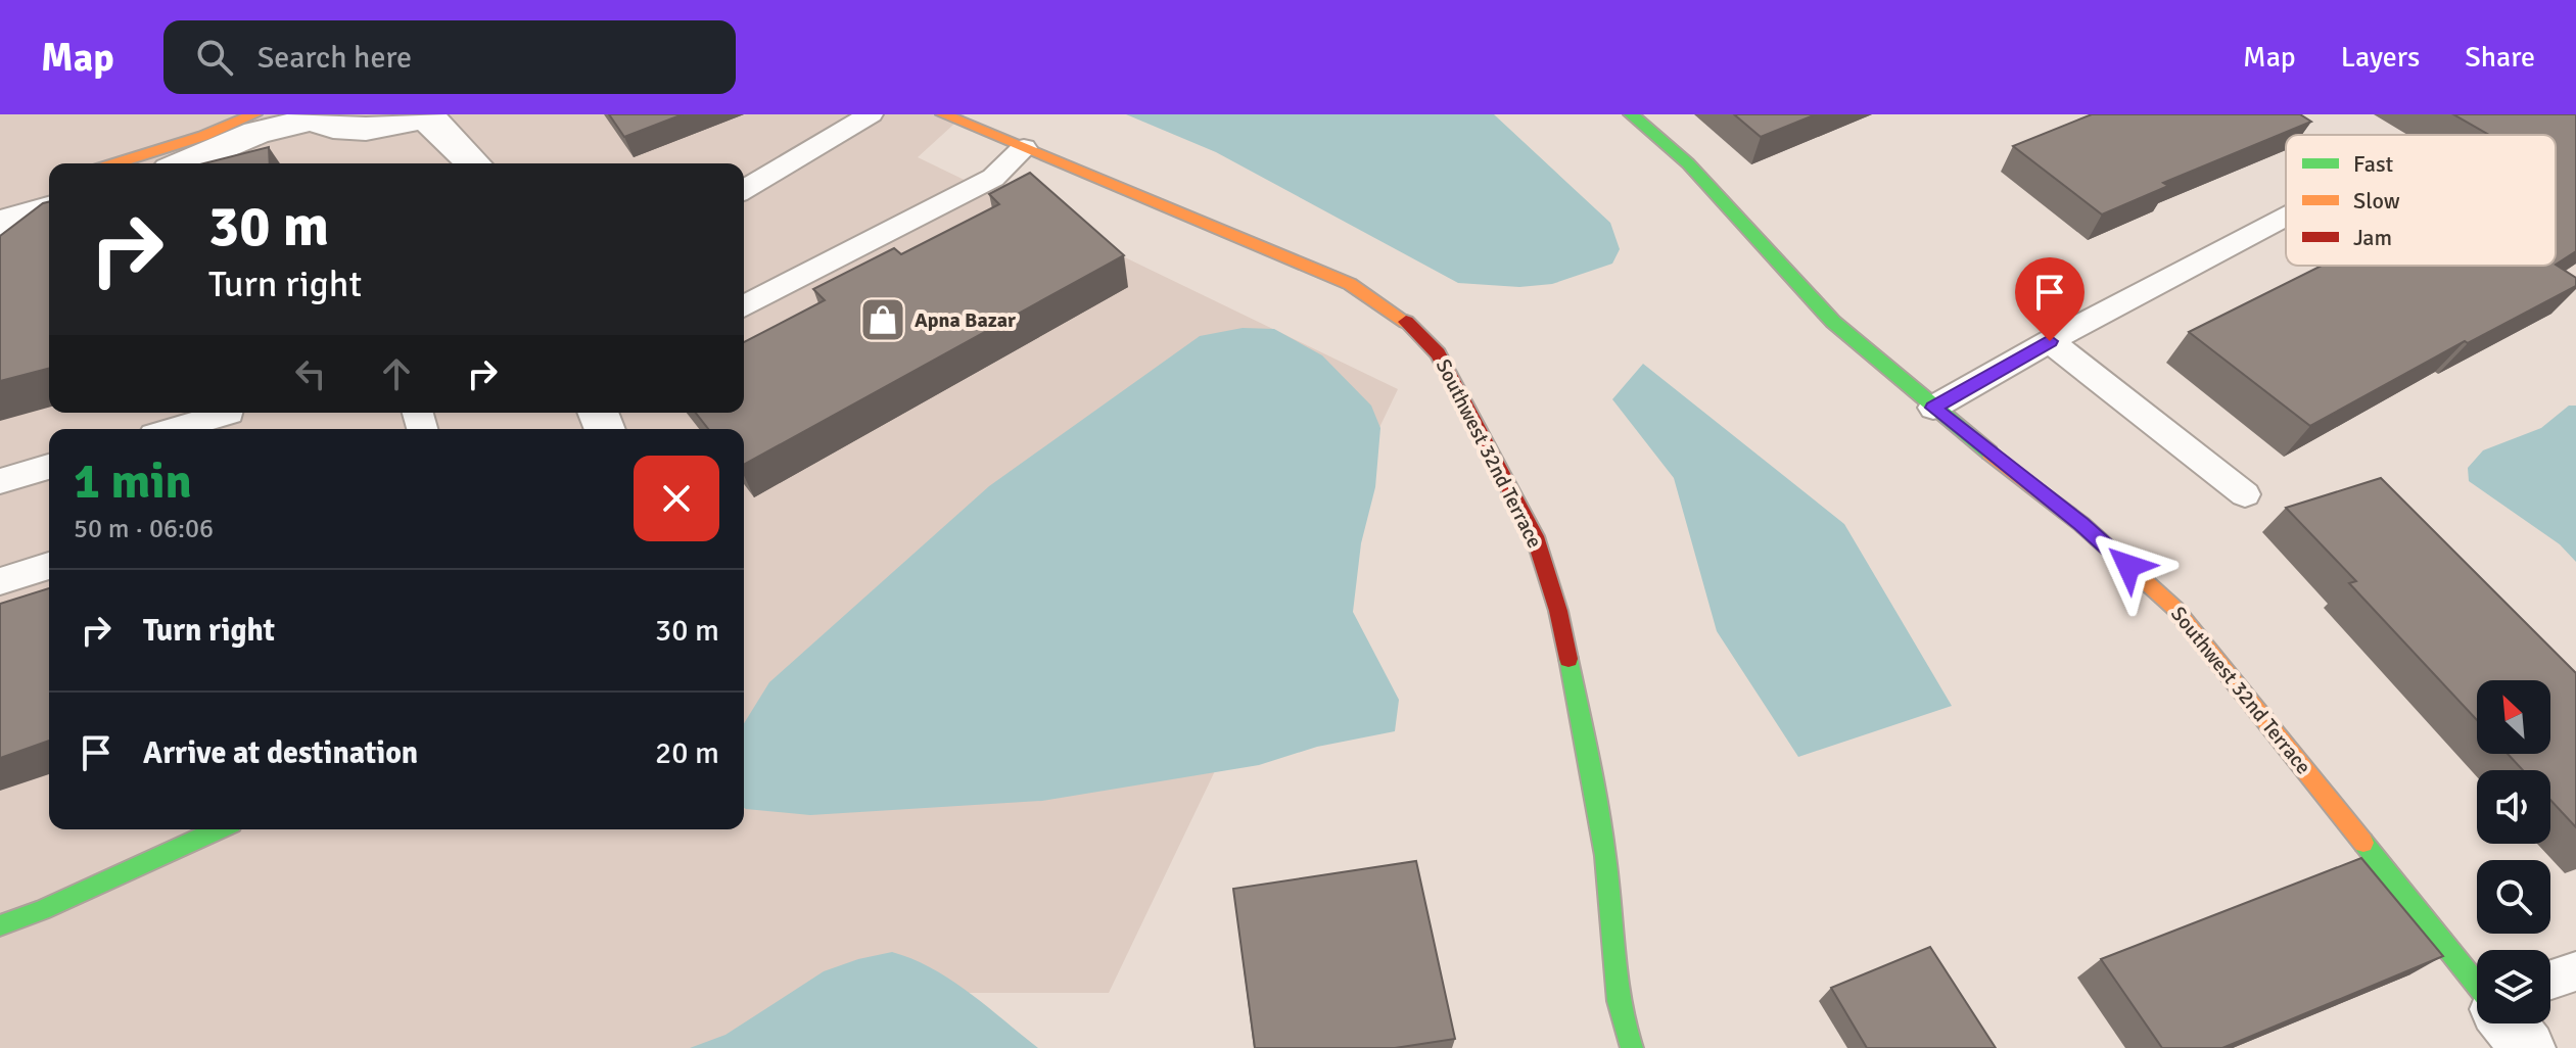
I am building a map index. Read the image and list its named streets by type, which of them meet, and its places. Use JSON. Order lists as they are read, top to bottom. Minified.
{"streets":{"street":["Southwest 32nd Terrace"]},"places":{"shop":["Apna Bazar"]},"legend":["Fast","Slow","Jam"],"north":"top left","page":{"header":"Map","search":"Search here","nav":["Map","Layers","Share"],"turn":["30 m","Turn right"],"heading":["1 min","50 m · 06:06"],"list":[{"name":"Turn right","value":"30 m"},{"name":"Arrive at destination","value":"20 m"}]}}
